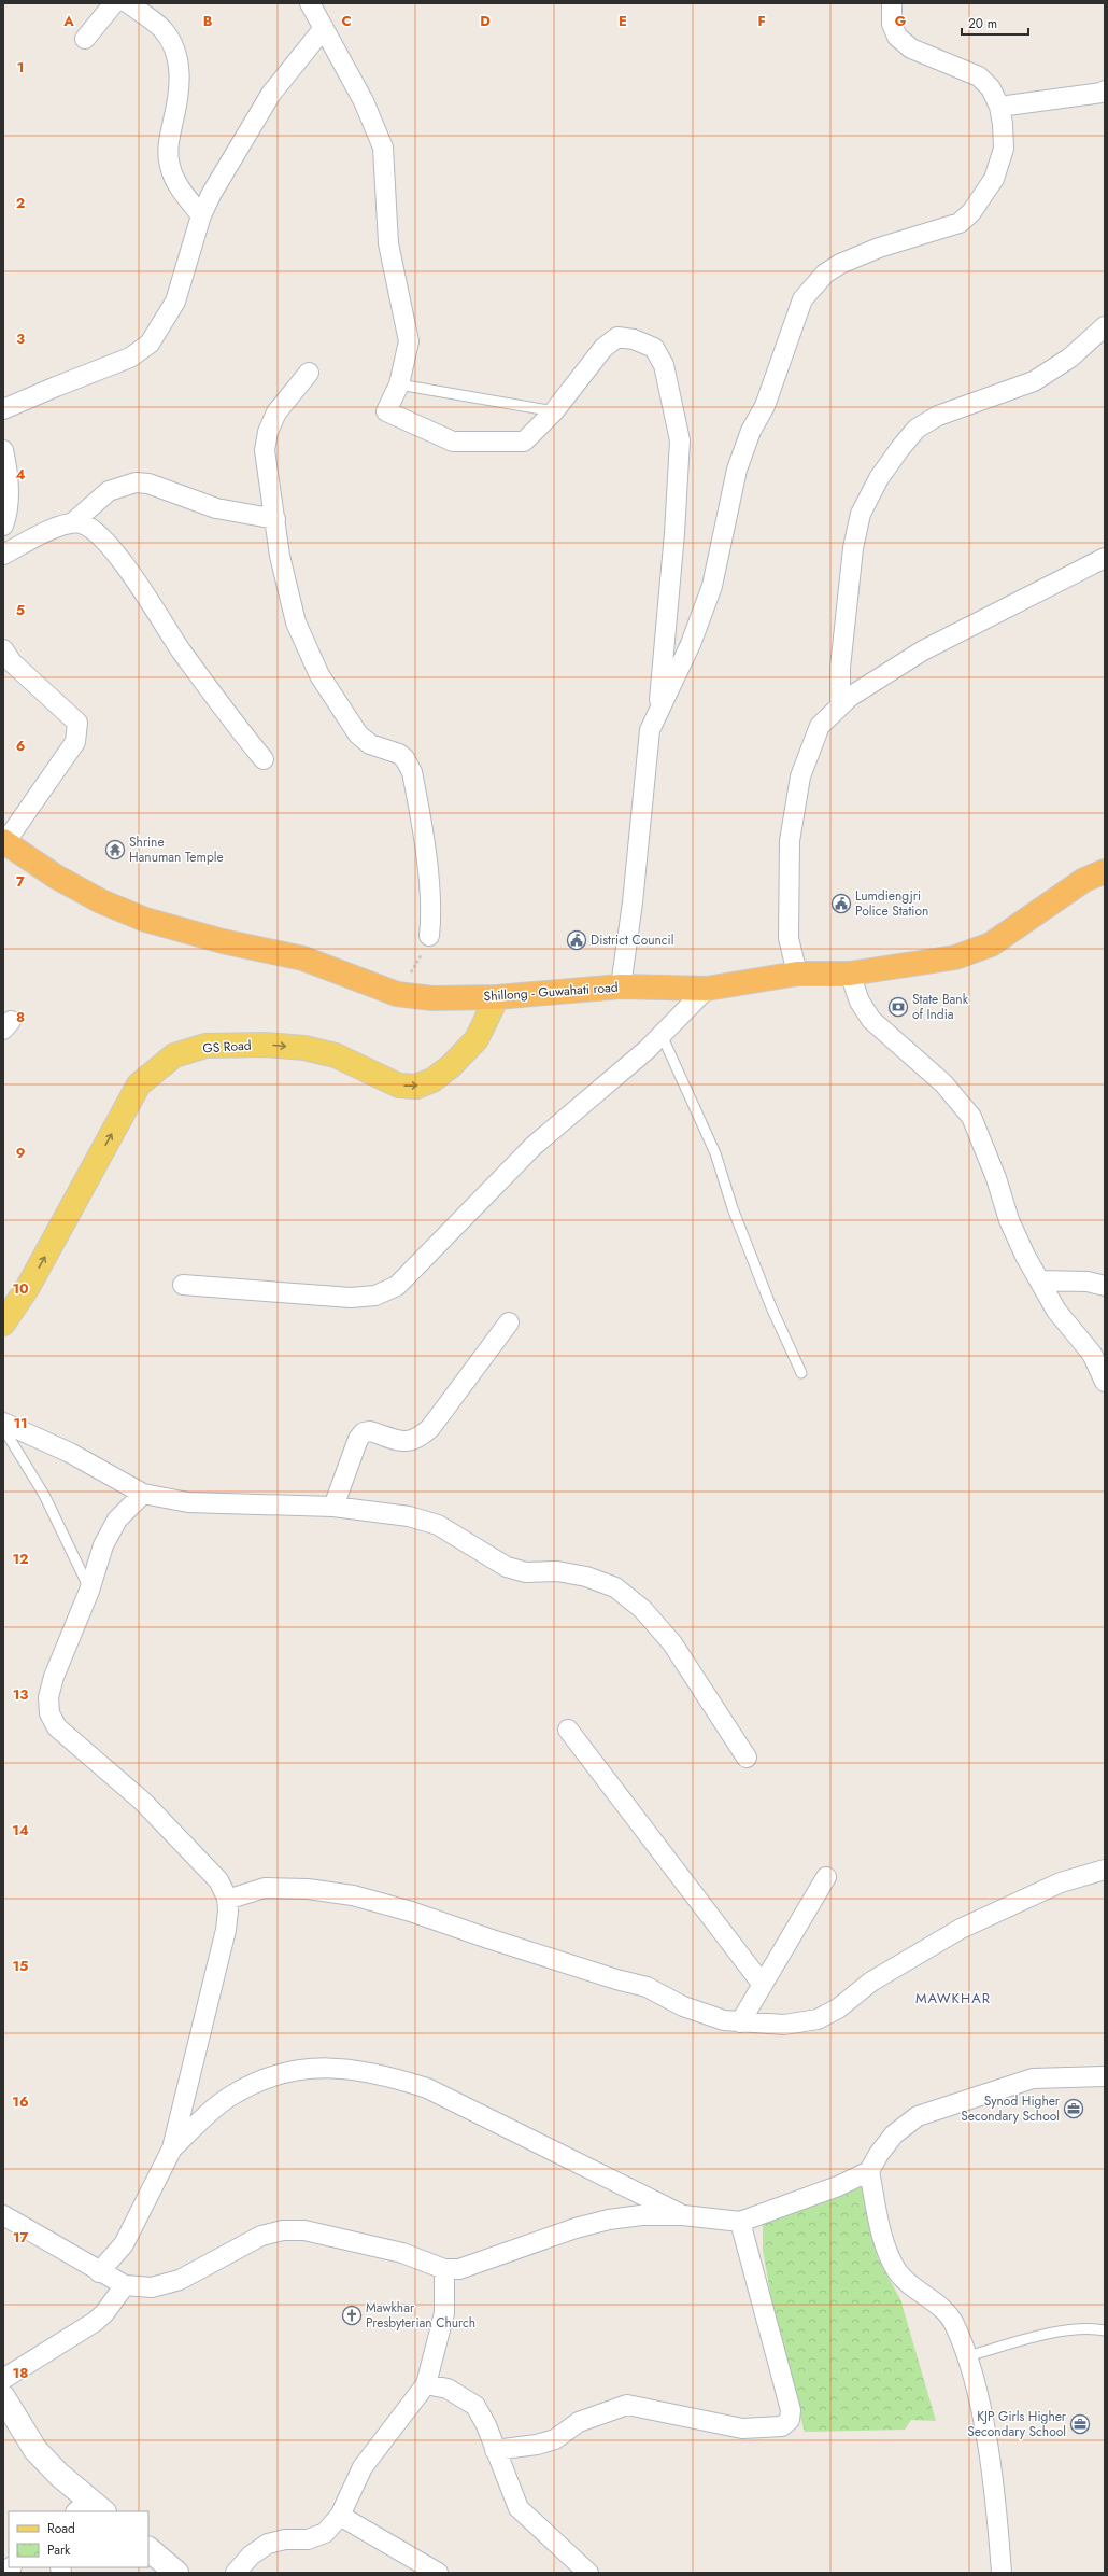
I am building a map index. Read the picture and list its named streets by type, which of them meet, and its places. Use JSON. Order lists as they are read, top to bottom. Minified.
{"streets":{"highway":["Shillong - Guwahati road"],"main road":["GS Road"]},"crossings":[["Shillong - Guwahati road","GS Road"]],"one_way":["GS Road"],"districts":["MAWKHAR"],"places":{"temple":["Shrine Hanuman Temple"],"public building":["Lumdiengjri Police Station","District Council"],"bank":["State Bank of India"],"office":["Synod Higher Secondary School","KJP Girls Higher Secondary School"],"church":["Mawkhar Presbyterian Church"]},"legend":["Road","Park"],"scale_bar":"20 m","grid":{"columns":["A","B","C","D","E","F","G"],"rows":["1","2","3","4","5","6","7","8","9","10","11","12","13","14","15","16","17","18"]}}
